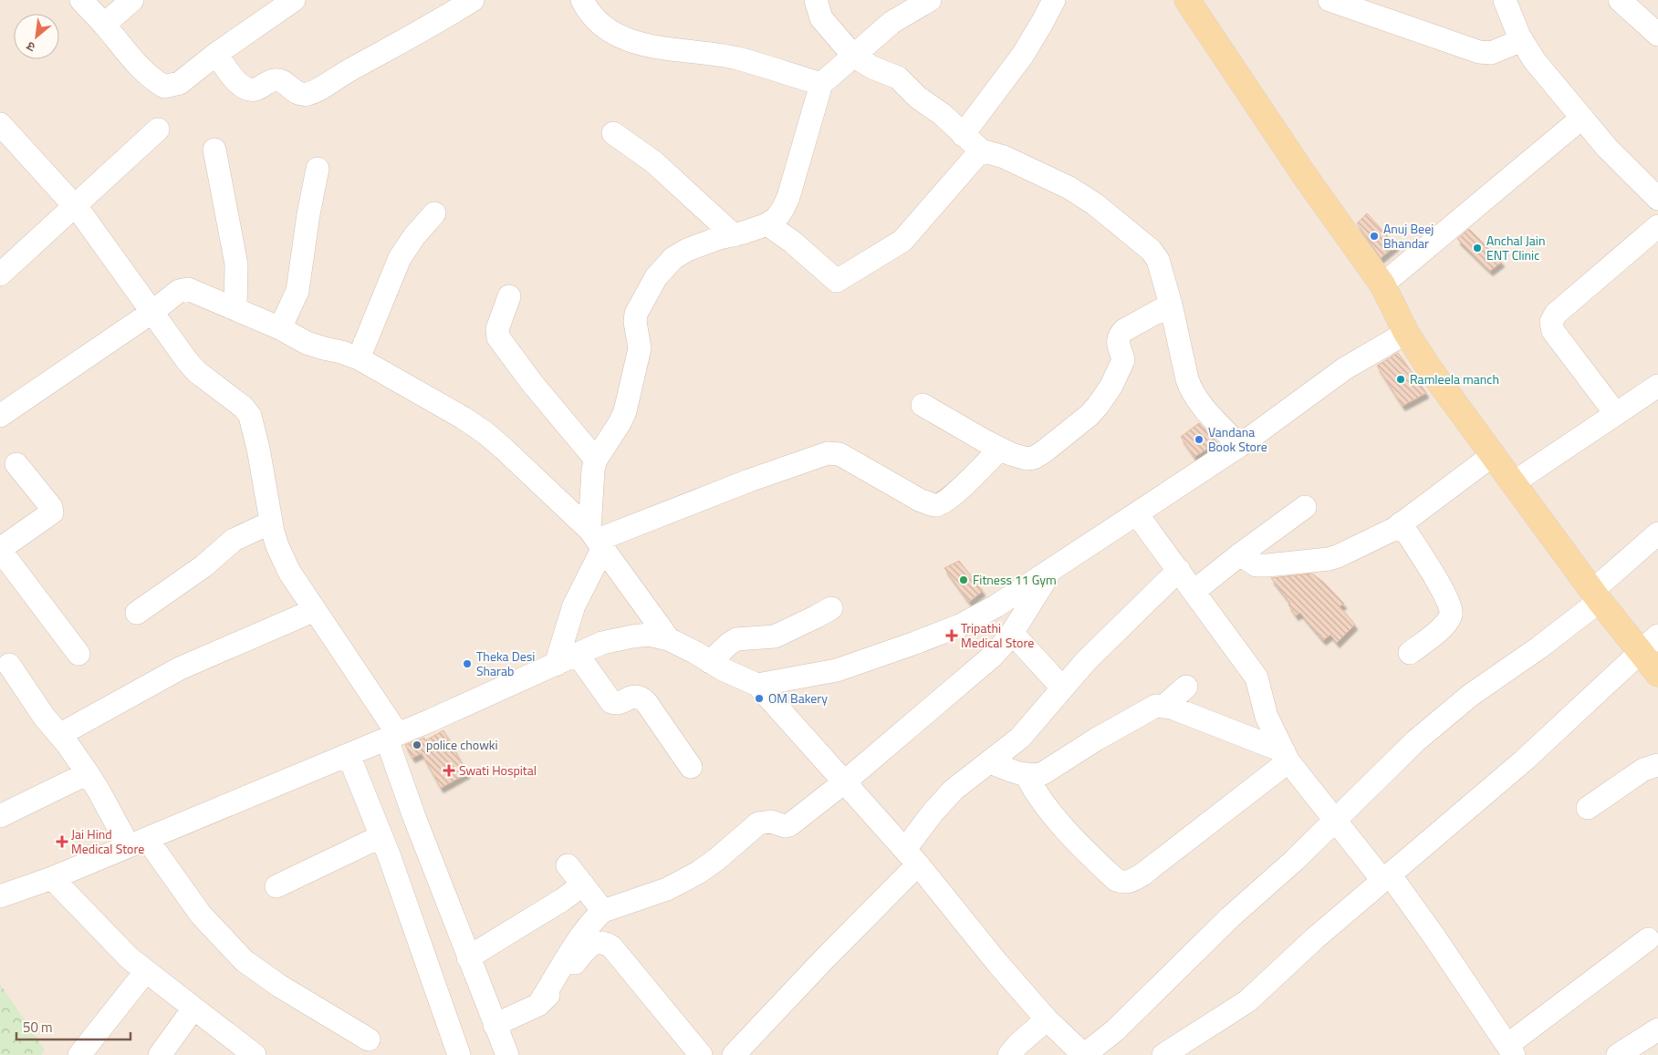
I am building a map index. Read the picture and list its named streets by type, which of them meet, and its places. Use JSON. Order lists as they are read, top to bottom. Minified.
{"places":{"other":["Anuj Beej Bhandar","Anchal Jain ENT Clinic","Ramleela manch","Vandana Book Store","Fitness 11 Gym","Theka Desi Sharab","OM Bakery","police chowki"],"health":["Tripathi Medical Store","Swati Hospital","Jai Hind Medical Store"]},"scale_bar":"50 m","north":"bottom left"}
